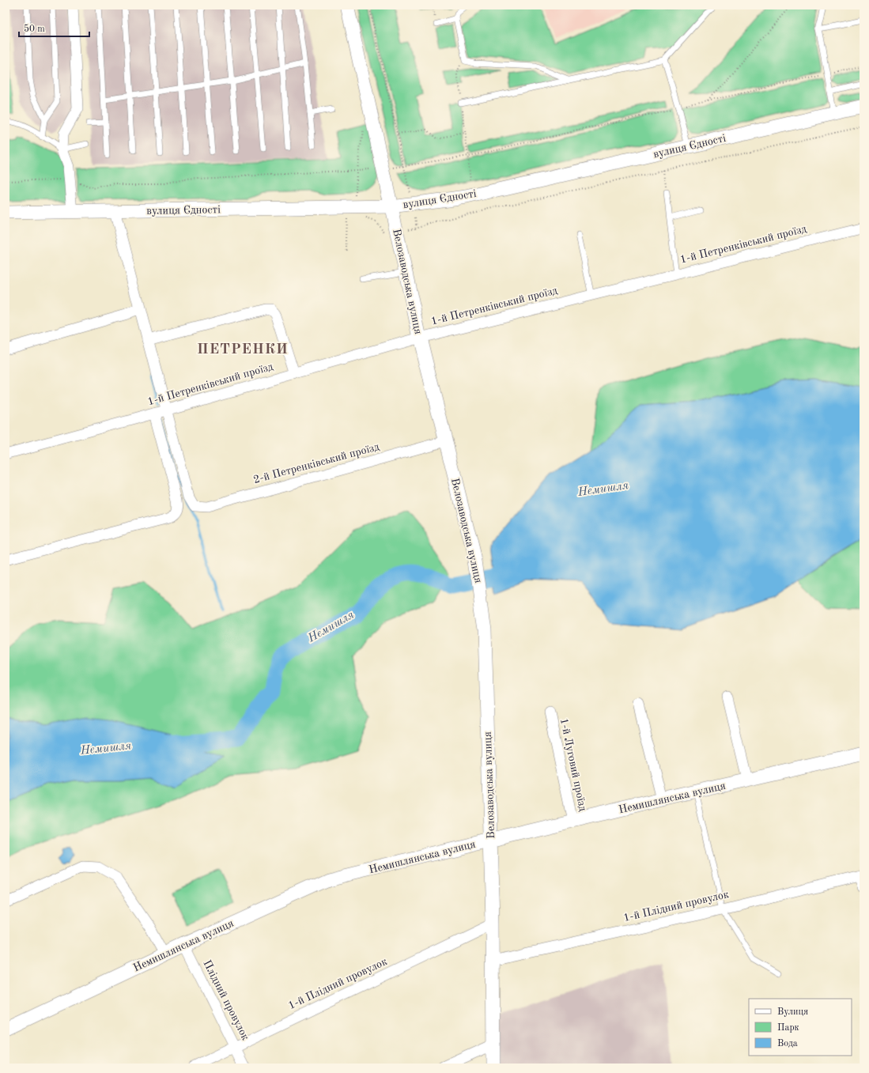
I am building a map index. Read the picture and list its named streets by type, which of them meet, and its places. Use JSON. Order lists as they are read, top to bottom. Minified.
{"streets":{"street":["вулиця Єдності","1-й Петренківський проїзд","Велозаводська вулиця","2-й Петренківський проїзд","1-й Луговий проїзд","Немишлянська вулиця","1-й Плідний провулок","Плідний провулок"]},"crossings":[["вулиця Єдності","Велозаводська вулиця"],["1-й Петренківський проїзд","Велозаводська вулиця"],["Велозаводська вулиця","2-й Петренківський проїзд"],["Велозаводська вулиця","Немишлянська вулиця"],["Велозаводська вулиця","1-й Плідний провулок"],["1-й Луговий проїзд","Немишлянська вулиця"],["Немишлянська вулиця","Плідний провулок"],["1-й Плідний провулок","Плідний провулок"]],"districts":["ПЕТРЕНКИ"],"water":["Немишля"],"legend":["Вулиця","Парк","Вода"],"scale_bar":"50 m"}
